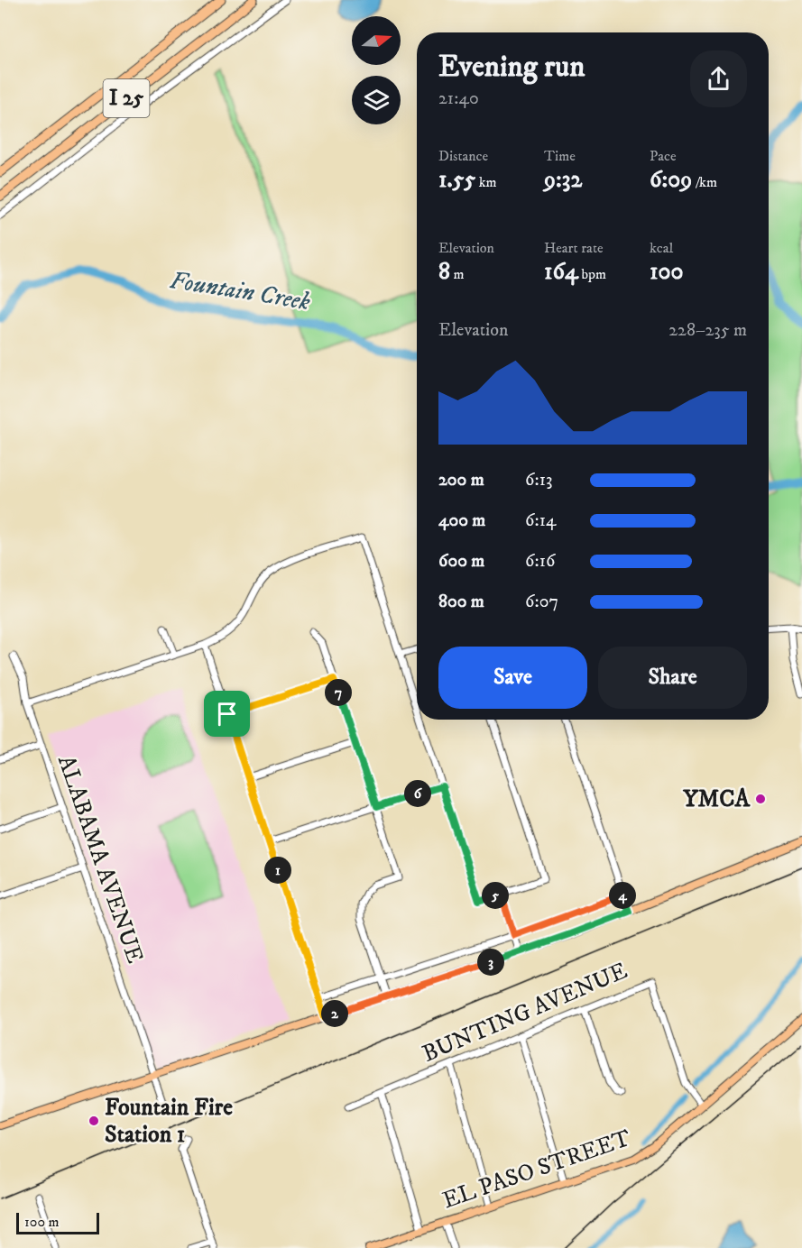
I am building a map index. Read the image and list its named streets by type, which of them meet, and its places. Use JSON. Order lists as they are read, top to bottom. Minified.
{"streets":{"highway":["I 25"],"main road":["EL PASO STREET"],"street":["ALABAMA AVENUE","BUNTING AVENUE"]},"crossings":[["BUNTING AVENUE","EL PASO STREET"]],"water":["Fountain Creek"],"places":["YMCA","Fountain Fire Station 1"],"scale_bar":"100 m","north":"right","page":{"heading":["Evening run","21:40"],"stats":[["Distance","1.55 km"],["Time","9:32"],["Pace","6:09 /km"],["Elevation","8 m"],["Heart rate","164 bpm"],["kcal","100"]],"chart":["Elevation","228–235 m"],"list":[{"name":"200 m","note":"6:13"},{"name":"400 m","note":"6:14"},{"name":"600 m","note":"6:16"},{"name":"800 m","note":"6:07"}],"buttons":["Save","Share"],"pins":["7","6","1","4","5","3","2"],"scale":"100 m"}}
